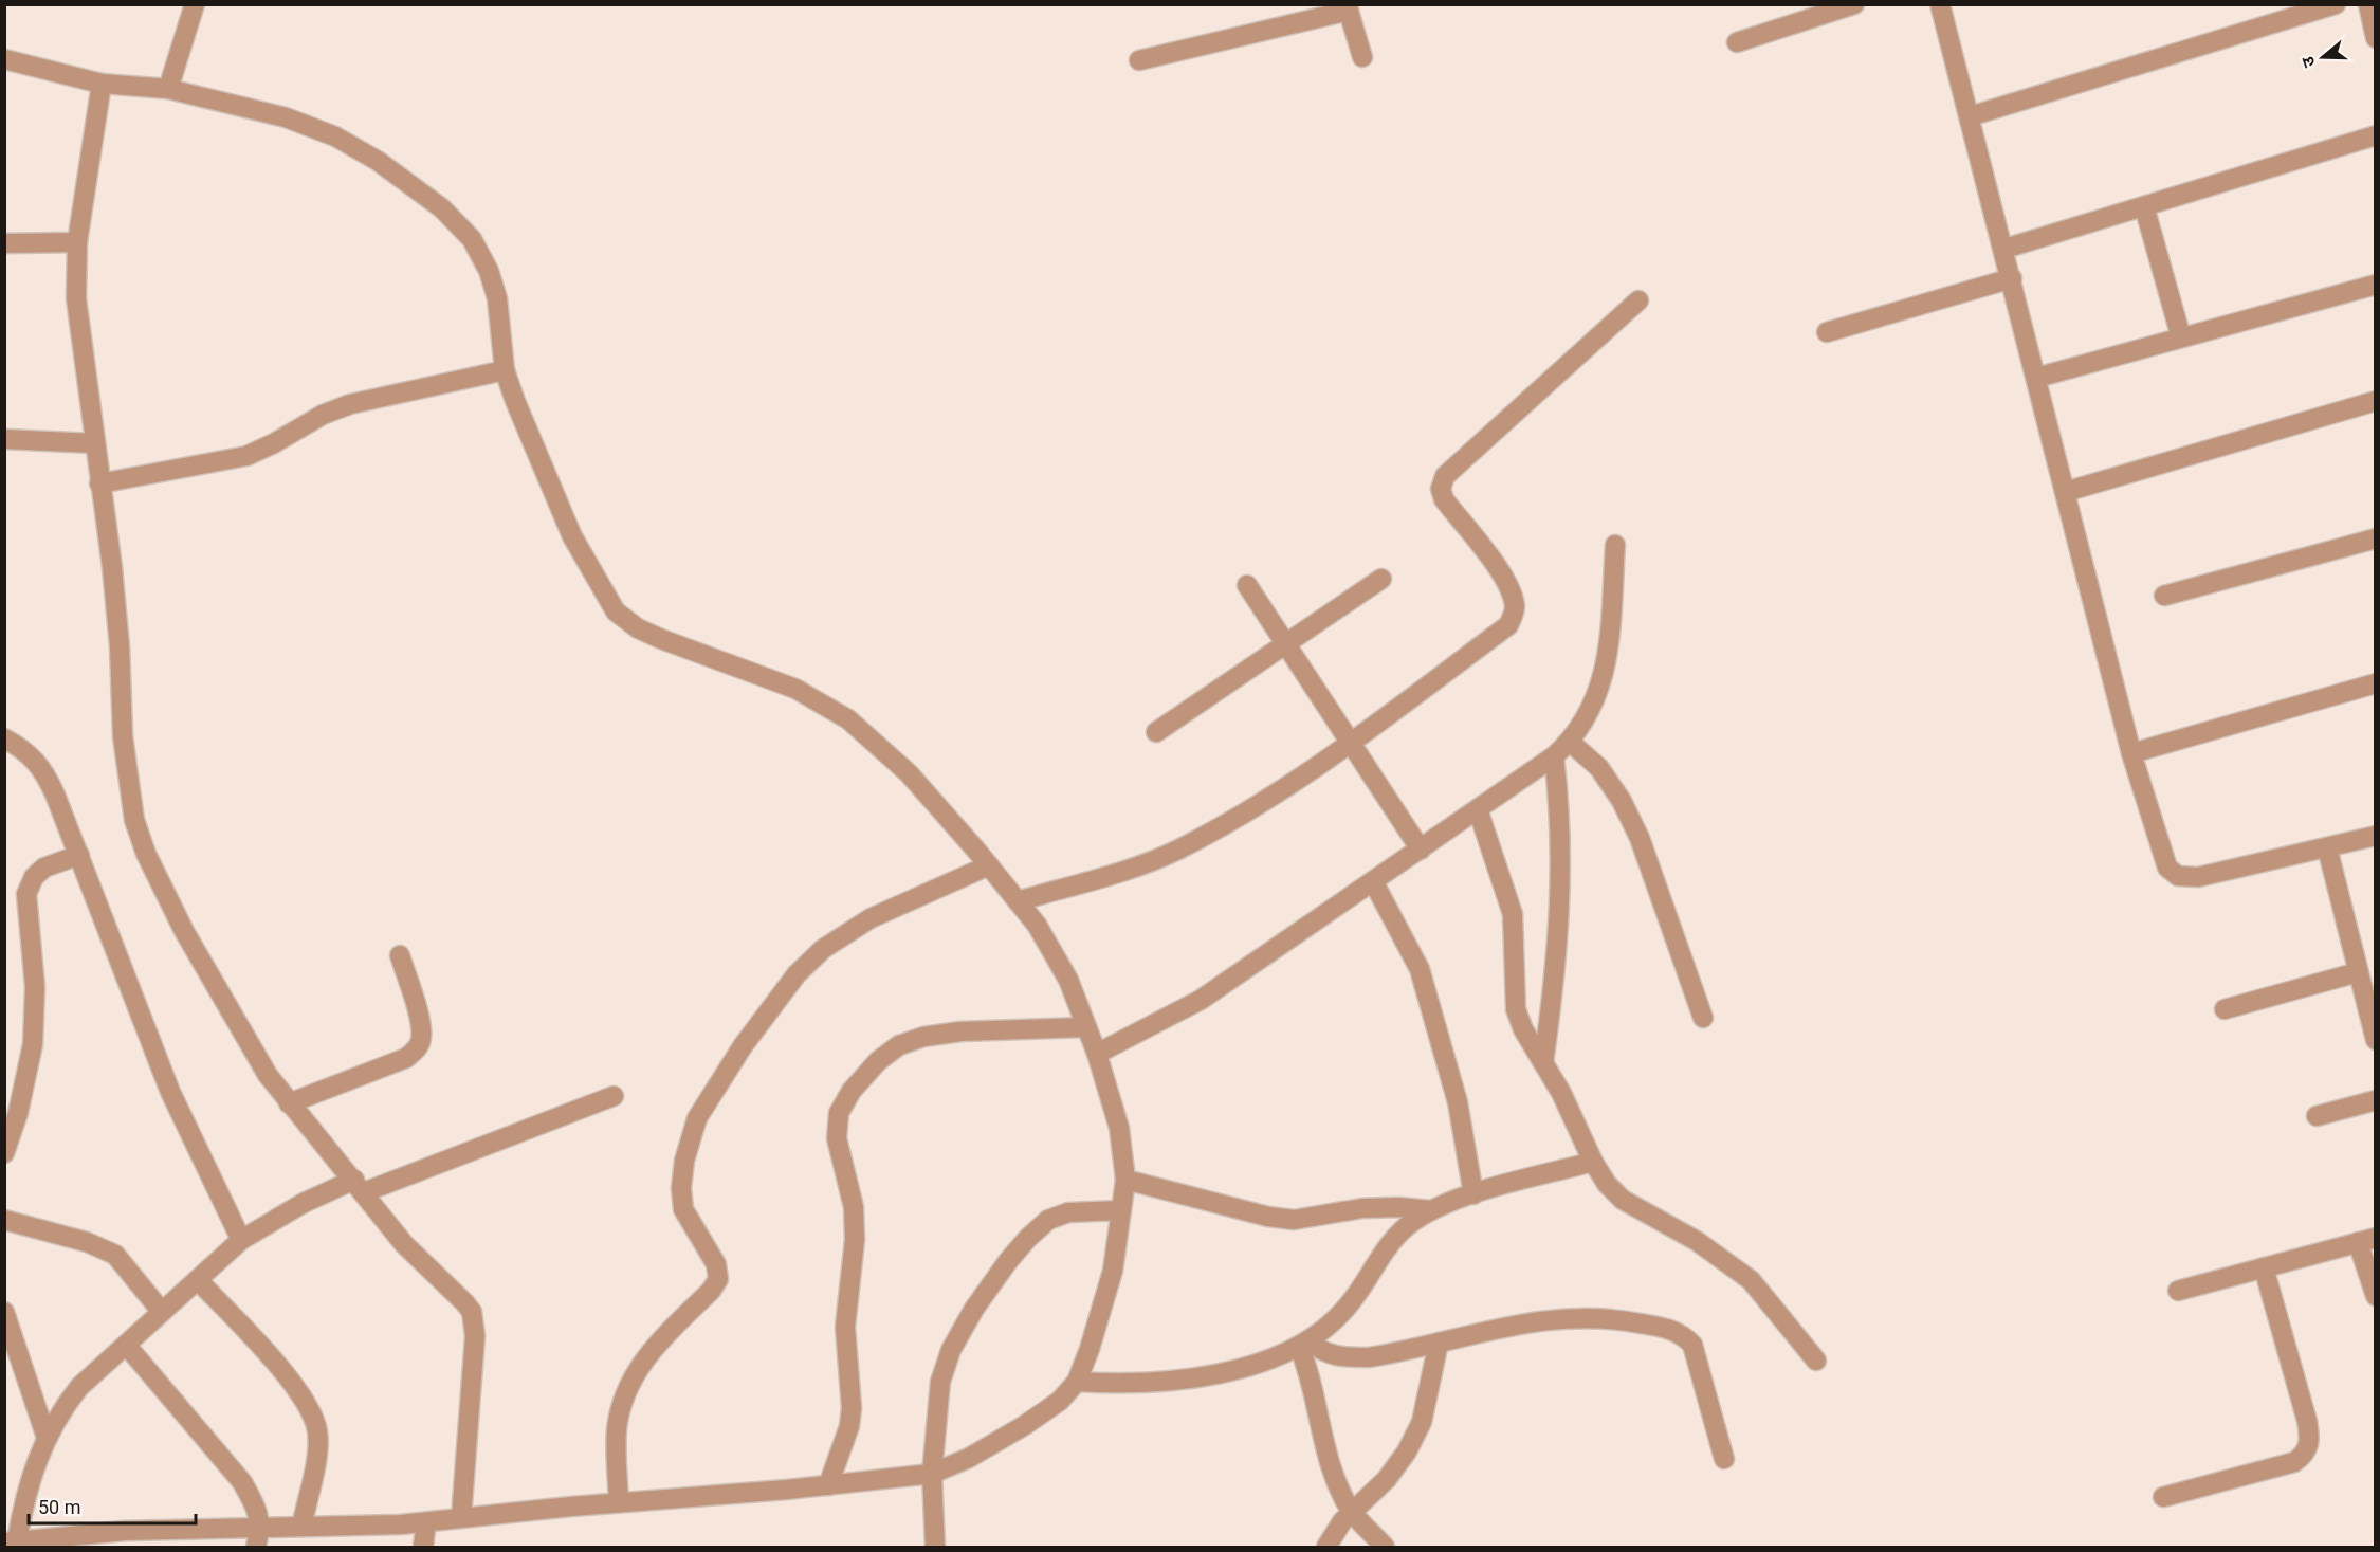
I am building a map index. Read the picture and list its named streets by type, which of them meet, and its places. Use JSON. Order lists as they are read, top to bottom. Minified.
{"scale_bar":"50 m","north":"left"}
